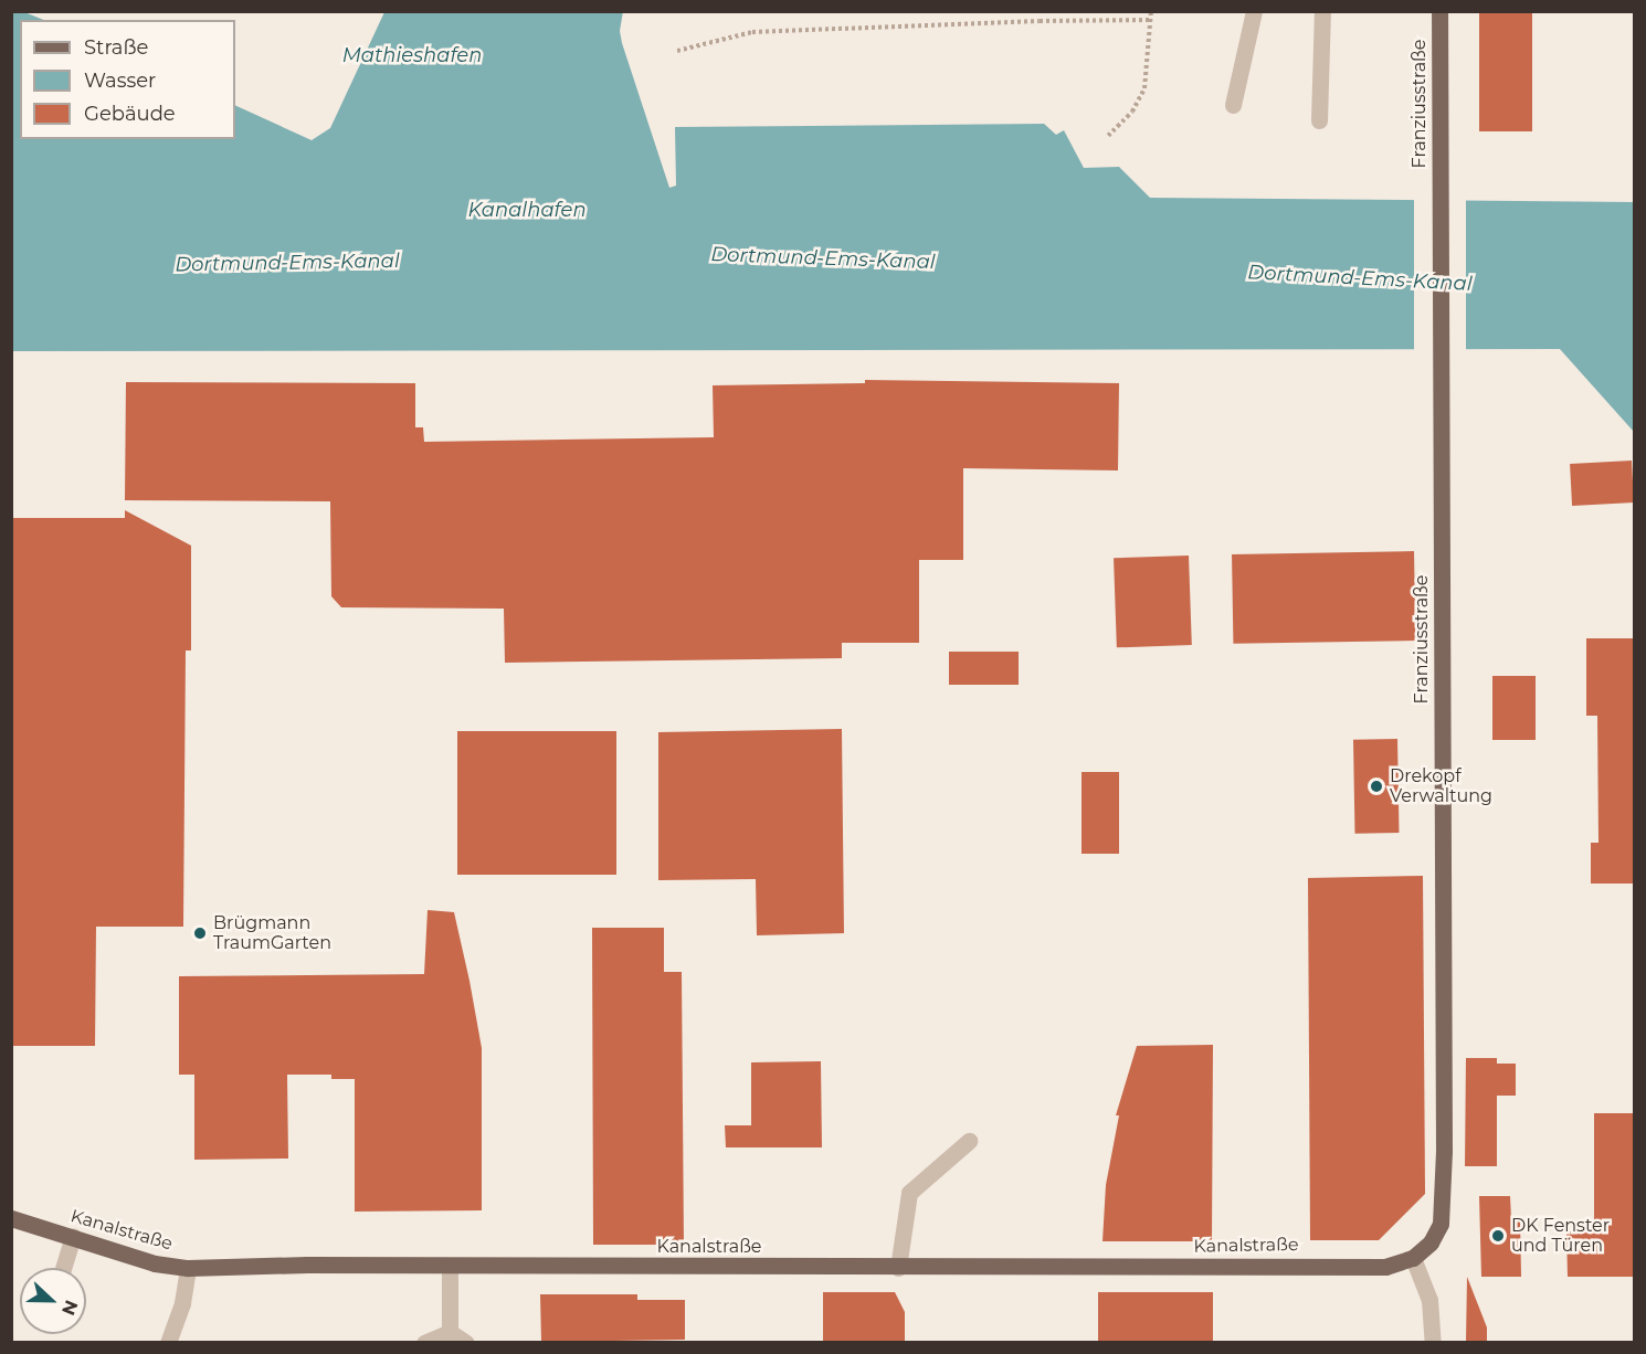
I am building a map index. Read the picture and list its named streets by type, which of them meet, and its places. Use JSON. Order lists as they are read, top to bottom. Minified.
{"streets":{"main road":["Franziusstraße","Kanalstraße"]},"crossings":[["Franziusstraße","Kanalstraße"]],"water":["Mathieshafen","Kanalhafen","Dortmund-Ems-Kanal"],"places":["Drekopf Verwaltung","Brügmann TraumGarten","DK Fenster und Türen"],"legend":["Straße","Wasser","Gebäude"],"north":"right"}
